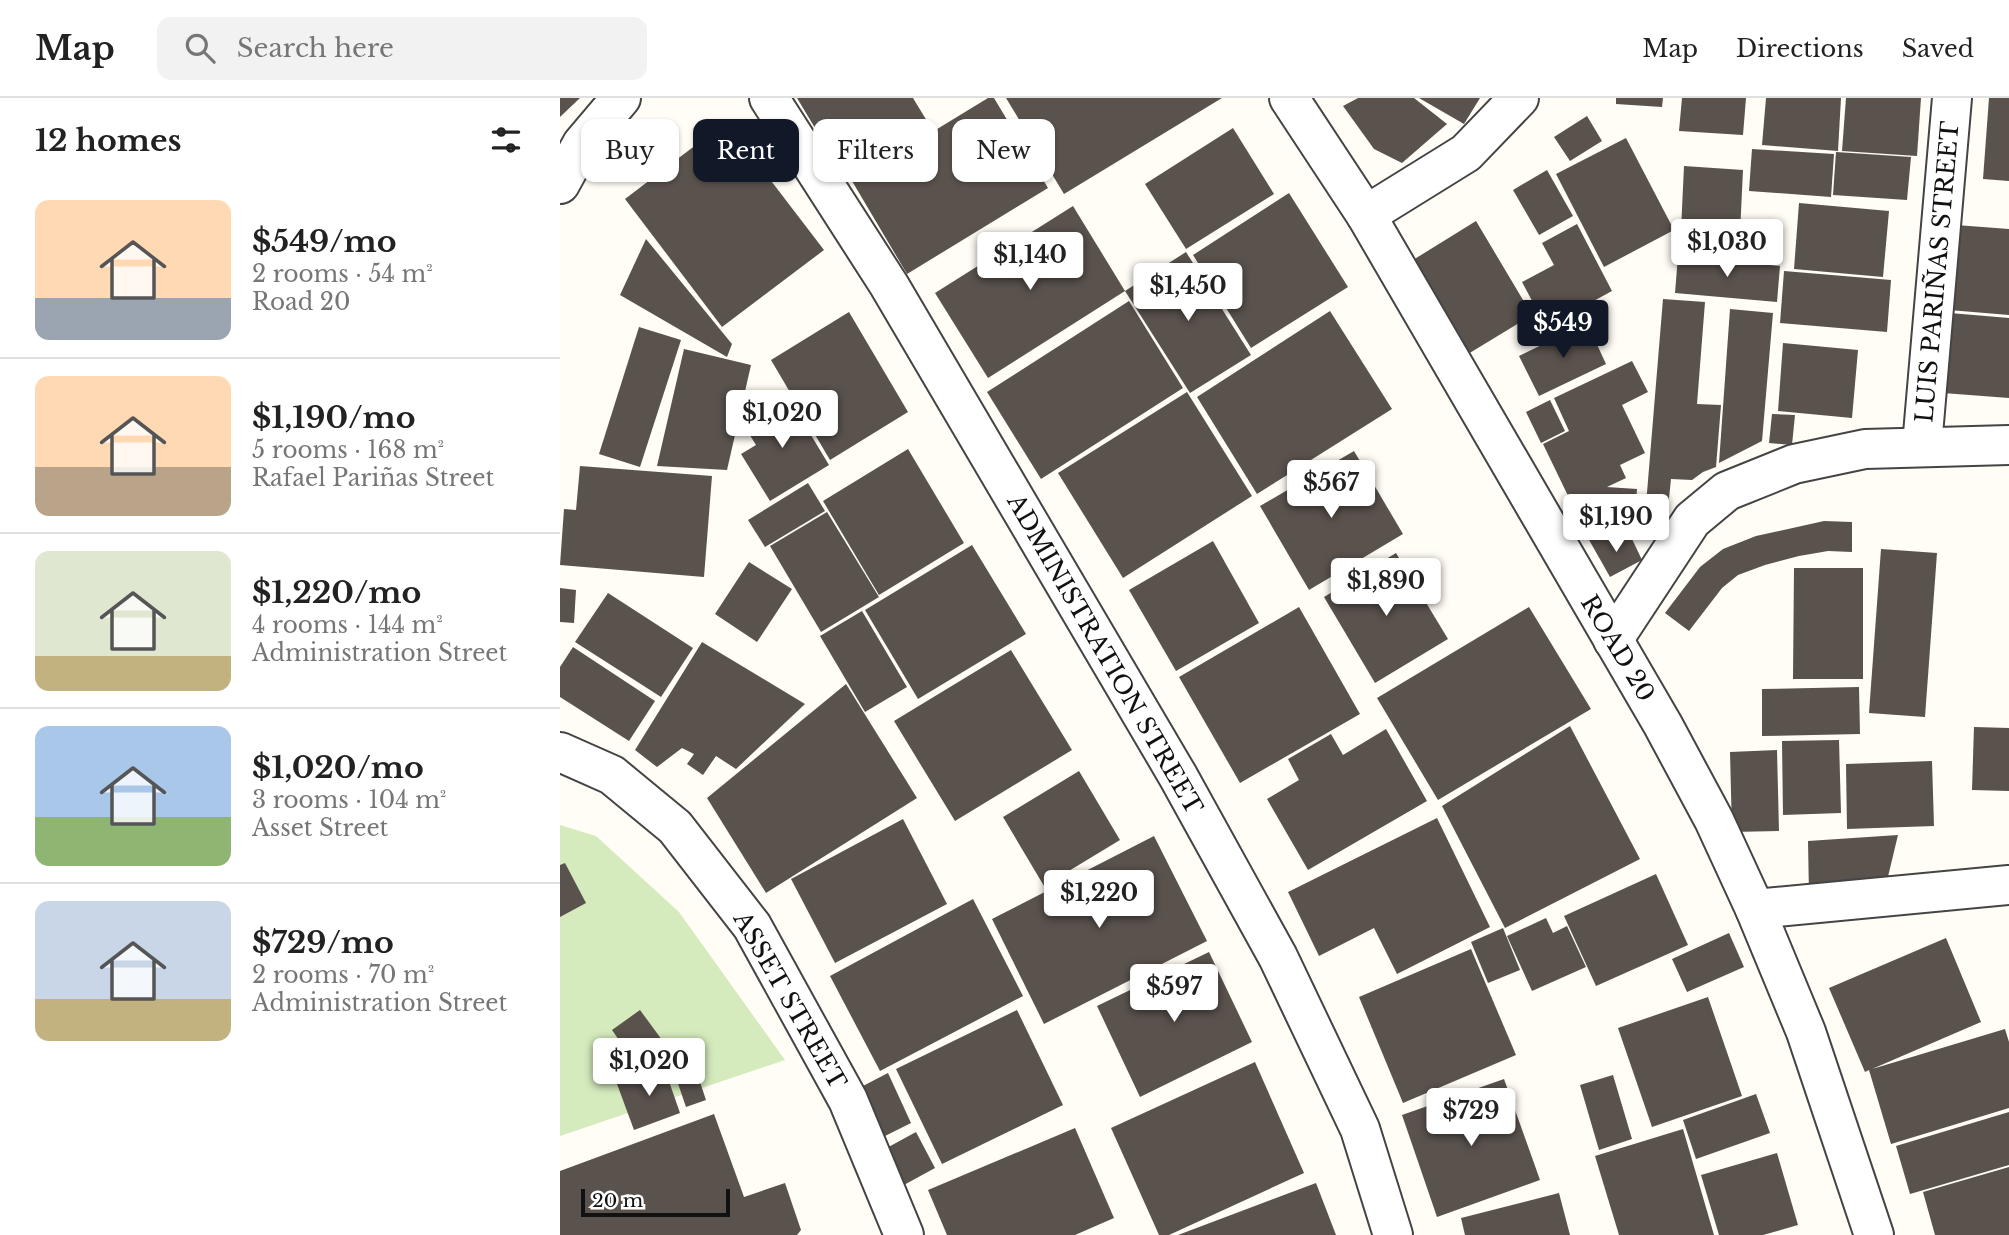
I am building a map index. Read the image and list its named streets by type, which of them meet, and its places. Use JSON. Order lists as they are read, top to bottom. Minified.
{"streets":{"street":["LUIS PARIÑAS STREET","ROAD 20","ADMINISTRATION STREET","ASSET STREET"]},"scale_bar":"20 m","page":{"header":"Map","search":"Search here","nav":["Map","Directions","Saved"],"heading":"12 homes","chip":["Buy","Rent","Filters","New"],"list":[{"name":"$549/mo","note":"2 rooms · 54 m² · Road 20"},{"name":"$1,190/mo","note":"5 rooms · 168 m² · Rafael Pariñas Street"},{"name":"$1,220/mo","note":"4 rooms · 144 m² · Administration Street"},{"name":"$1,020/mo","note":"3 rooms · 104 m² · Asset Street"},{"name":"$729/mo","note":"2 rooms · 70 m² · Administration Street"}],"price":["$1,030","$1,140","$1,450","$549","$1,020","$567","$1,190","$1,890","$1,220","$597","$1,020","$729"],"scale":"20 m"}}
